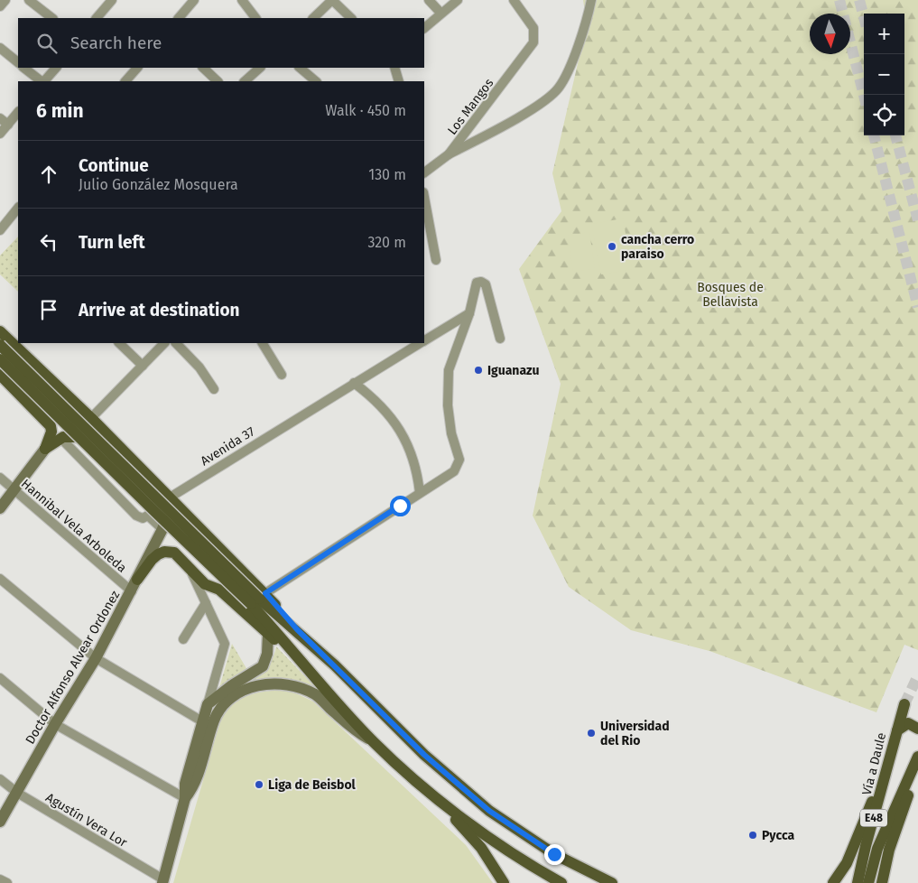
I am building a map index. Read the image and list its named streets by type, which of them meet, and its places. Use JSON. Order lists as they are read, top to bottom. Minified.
{"streets":{"main road":["Vía a Daule","E48"],"street":["Los Mangos","Avenida 37","Hannibal Vela Arboleda","Doctor Alfonso Alvear Ordonez","Agustín Vera Lor"]},"crossings":[["Avenida 37","Doctor Alfonso Alvear Ordonez"],["Hannibal Vela Arboleda","Doctor Alfonso Alvear Ordonez"],["Doctor Alfonso Alvear Ordonez","Agustín Vera Lor"]],"parks":["Bosques de Bellavista"],"places":["cancha cerro paraiso","Iguanazu","Universidad del Rio","Liga de Beisbol","Pycca"],"north":"bottom","page":{"map_buttons":["+","−"],"search":"Search here","heading":["6 min","Walk · 450 m"],"list":[["Continue","Julio González Mosquera","130 m"],["Turn left","320 m"],"Arrive at destination"]}}
